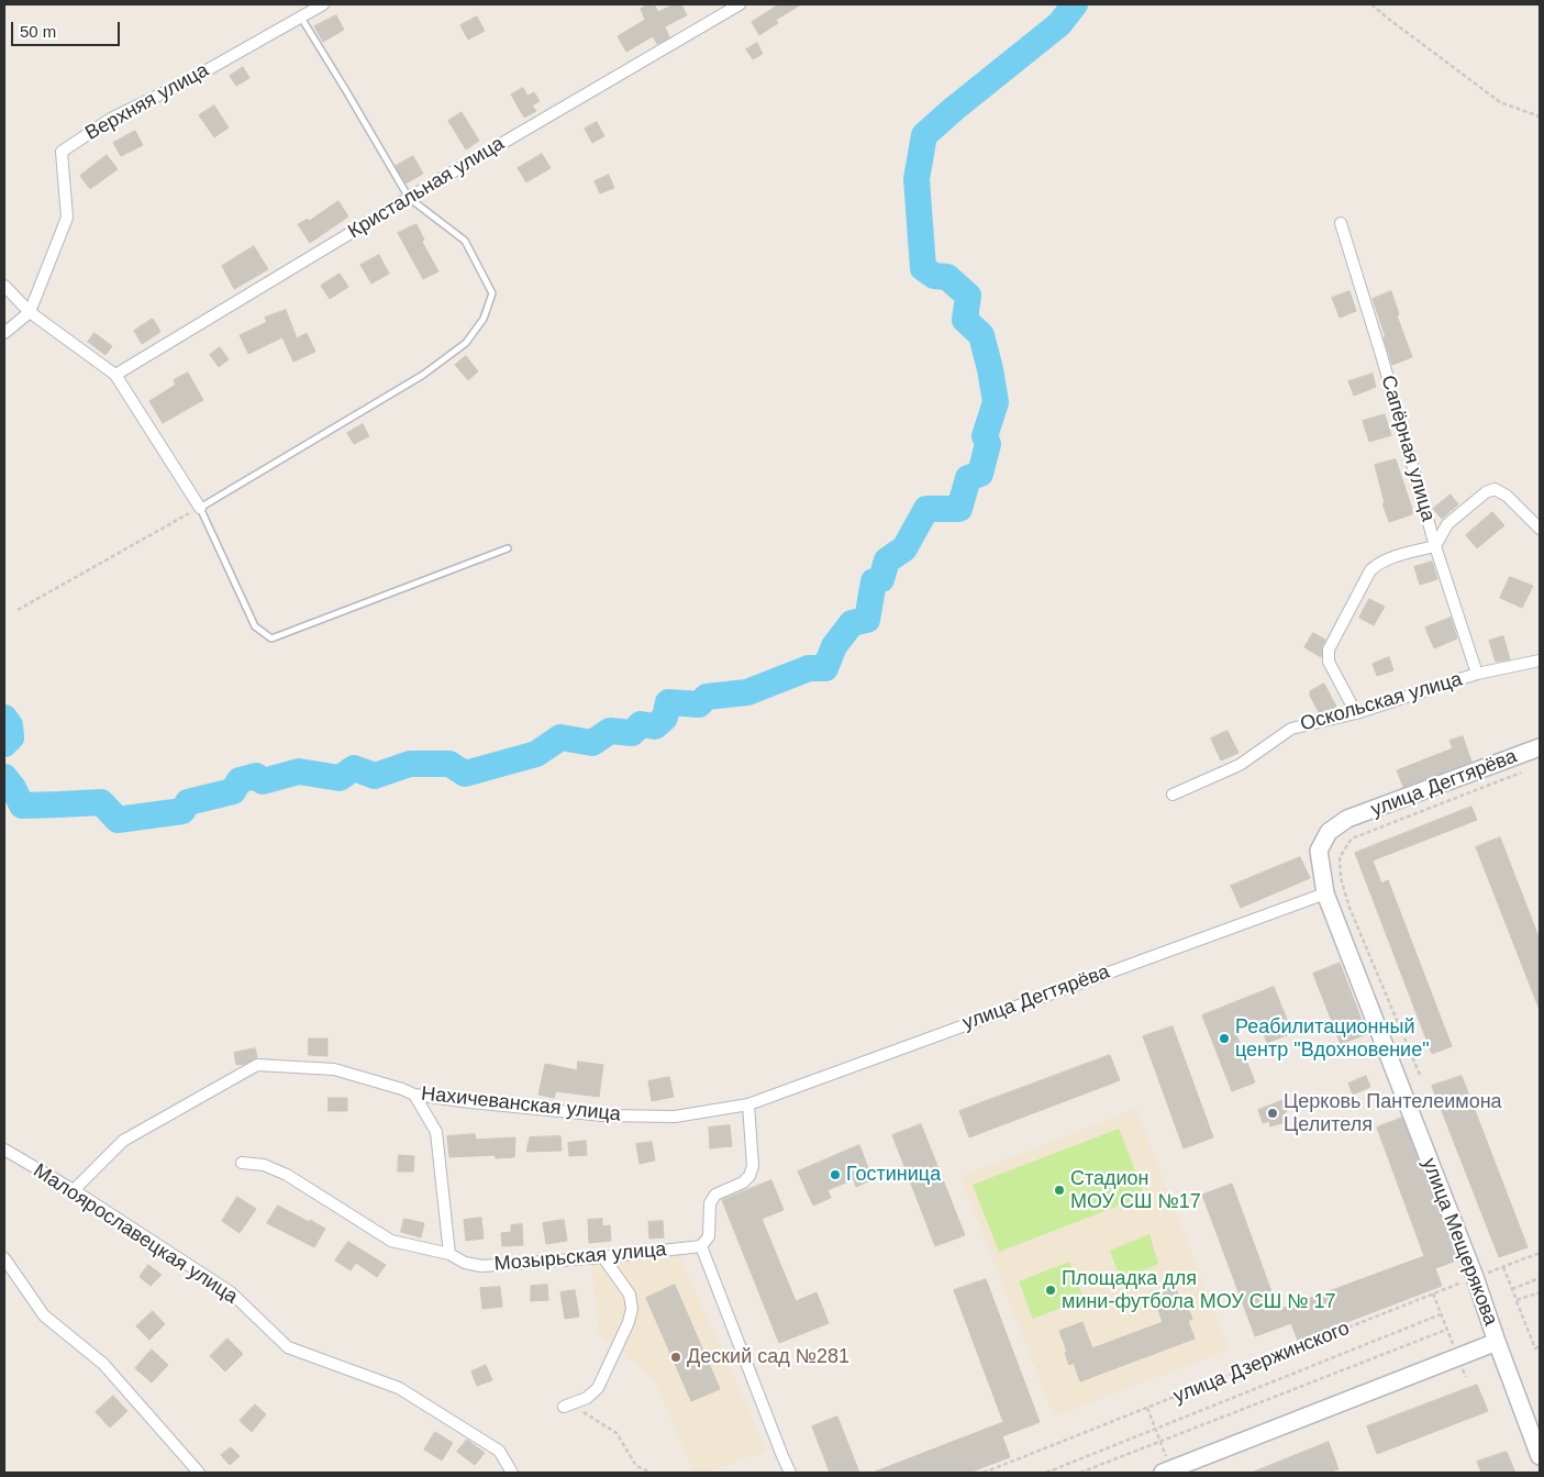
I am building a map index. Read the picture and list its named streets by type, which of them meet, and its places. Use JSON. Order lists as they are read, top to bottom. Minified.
{"streets":{"street":["Верхняя улица","Кристальная улица","Сапёрная улица","Оскольская улица","улица Дегтярёва","Нахичеванская улица","Малоярославецкая улица","улица Мещерякова","Мозырьская улица"],"path":["улица Дзержинского"]},"crossings":[["Сапёрная улица","Оскольская улица"],["улица Дегтярёва","Нахичеванская улица"],["улица Дегтярёва","улица Мещерякова"],["Нахичеванская улица","Малоярославецкая улица"],["улица Мещерякова","улица Дзержинского"]],"places":["Реабилитационный центр \"Вдохновение\"","Церковь Пантелеимона Целителя","Гостиница","Стадион МОУ СШ №17","Площадка для мини-футбола МОУ СШ № 17","Деский сад №281"],"scale_bar":"50 m"}
